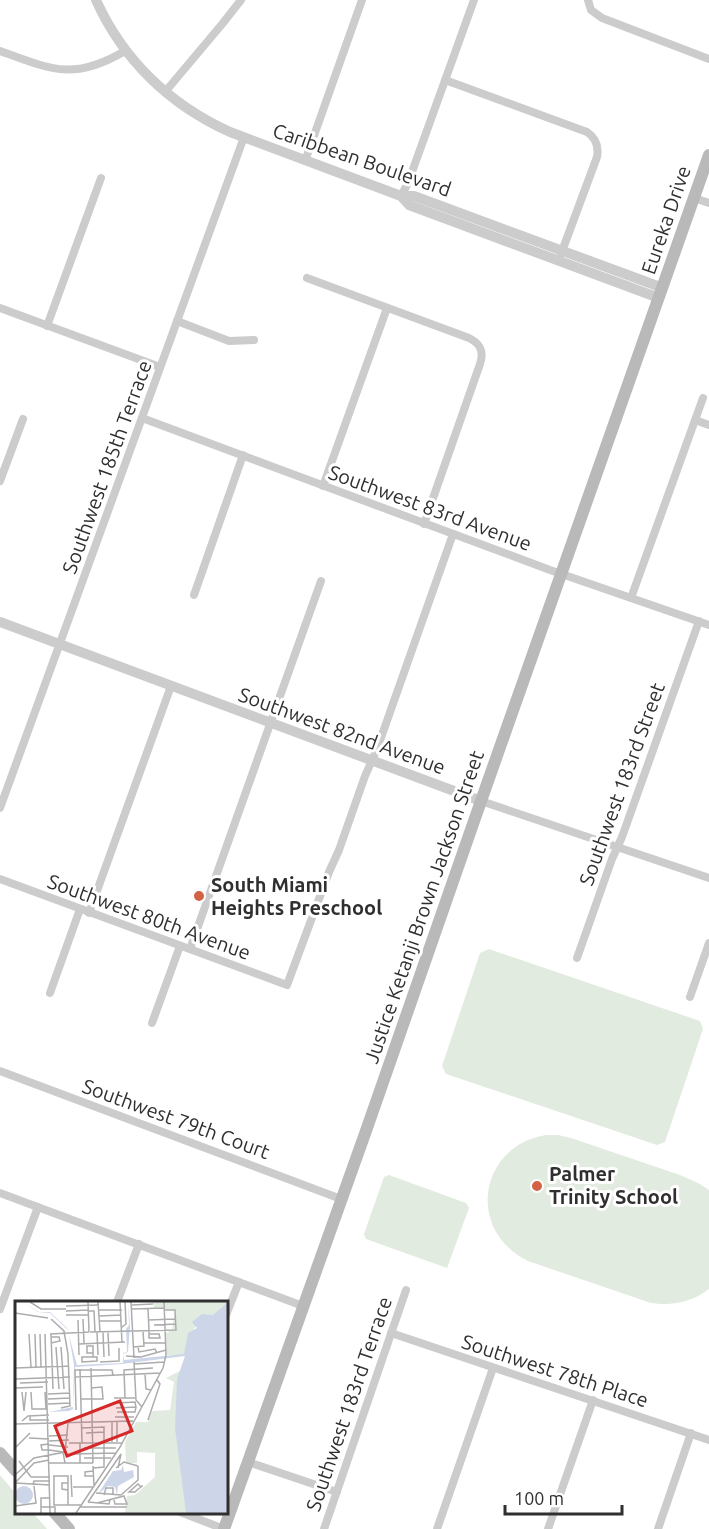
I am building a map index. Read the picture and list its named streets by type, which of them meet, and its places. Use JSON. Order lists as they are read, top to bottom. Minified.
{"streets":{"main road":["Eureka Drive","Justice Ketanji Brown Jackson Street"],"street":["Caribbean Boulevard","Southwest 185th Terrace","Southwest 83rd Avenue","Southwest 82nd Avenue","Southwest 183rd Street","Southwest 80th Avenue","Southwest 79th Court","Southwest 78th Place","Southwest 183rd Terrace"]},"crossings":[["Caribbean Boulevard","Eureka Drive"],["Caribbean Boulevard","Southwest 185th Terrace"],["Caribbean Boulevard","Justice Ketanji Brown Jackson Street"],["Eureka Drive","Justice Ketanji Brown Jackson Street"],["Southwest 185th Terrace","Southwest 83rd Avenue"],["Southwest 185th Terrace","Southwest 82nd Avenue"],["Southwest 83rd Avenue","Southwest 183rd Street"],["Southwest 83rd Avenue","Justice Ketanji Brown Jackson Street"],["Southwest 82nd Avenue","Southwest 183rd Street"],["Southwest 82nd Avenue","Justice Ketanji Brown Jackson Street"],["Southwest 82nd Avenue","Southwest 80th Avenue"],["Justice Ketanji Brown Jackson Street","Southwest 79th Court"],["Southwest 78th Place","Southwest 183rd Terrace"]],"places":["South Miami Heights Preschool","Palmer Trinity School"],"scale_bar":"100 m"}
